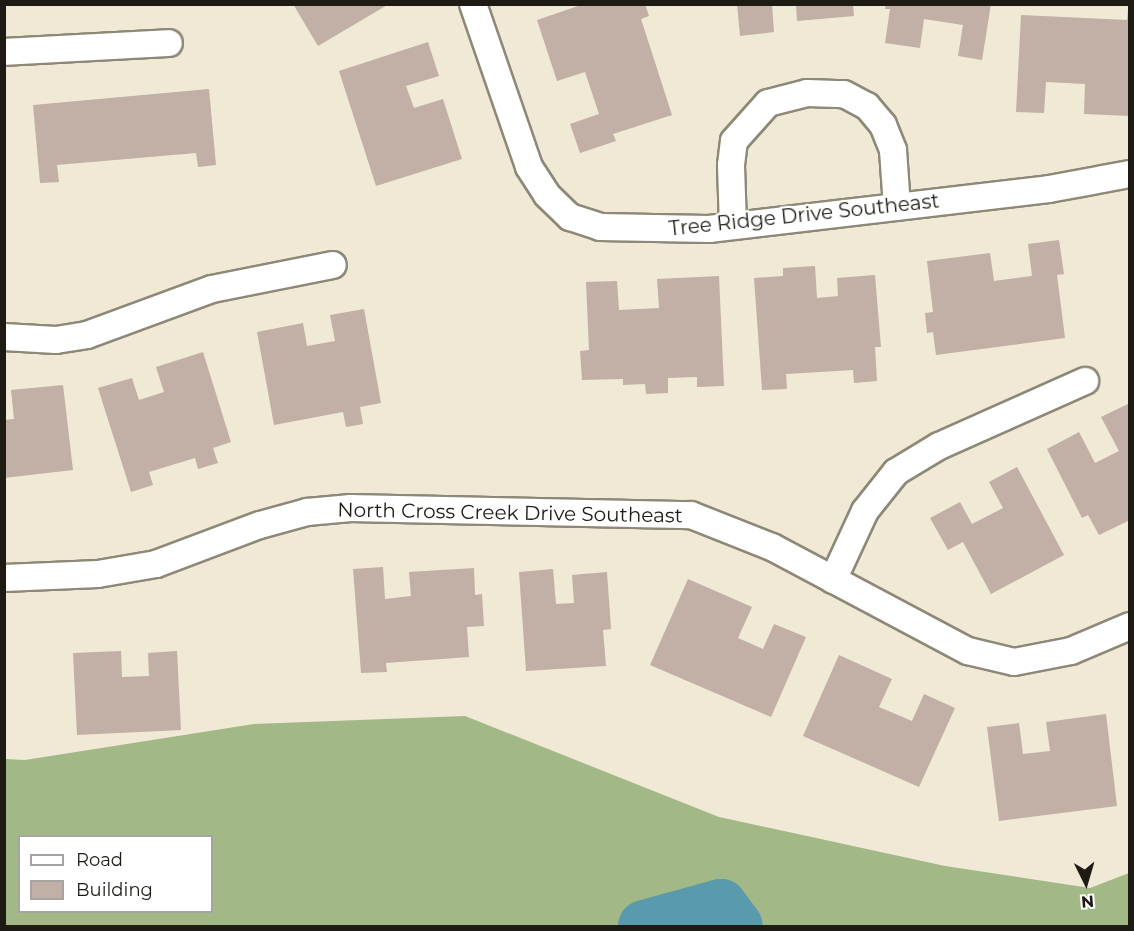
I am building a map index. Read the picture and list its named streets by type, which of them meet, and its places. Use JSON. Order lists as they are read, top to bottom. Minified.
{"streets":{"street":["Tree Ridge Drive Southeast","North Cross Creek Drive Southeast"]},"legend":["Road","Building"],"north":"bottom"}
